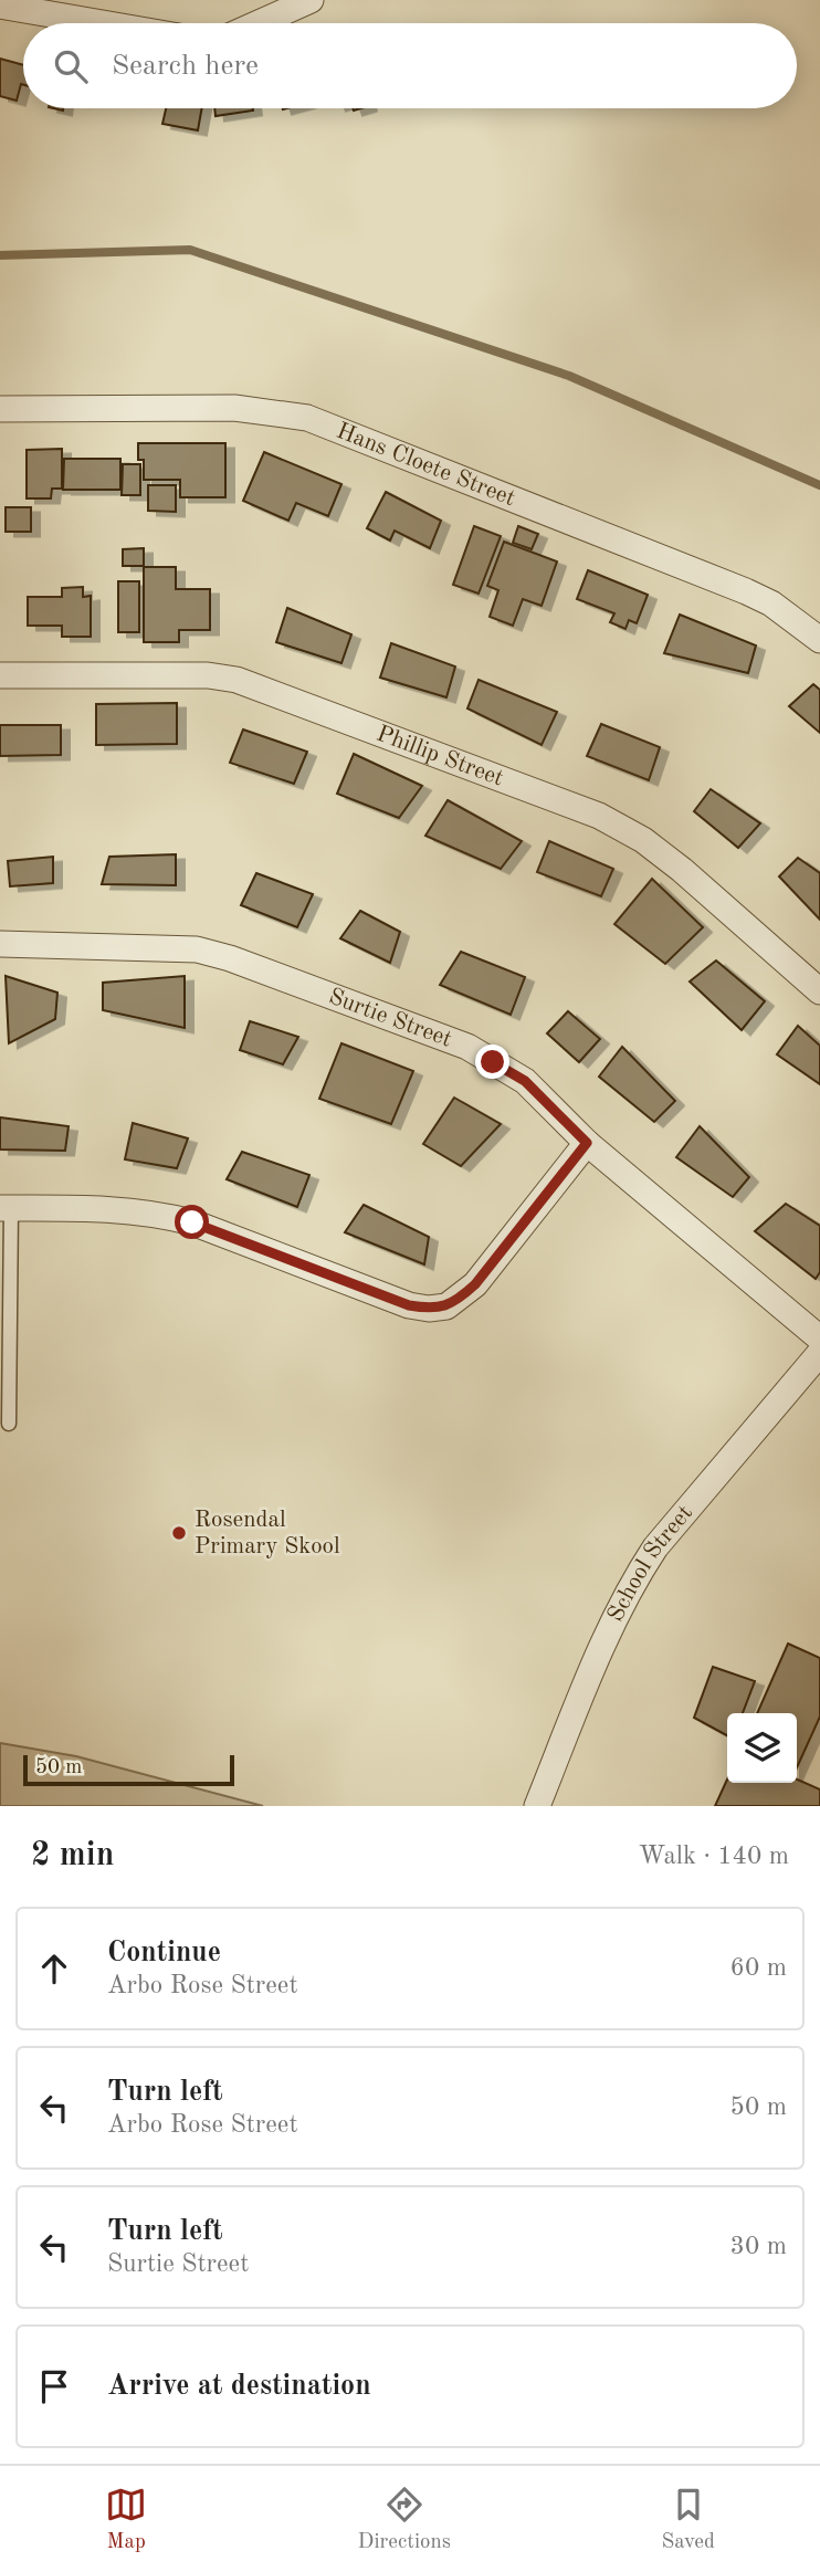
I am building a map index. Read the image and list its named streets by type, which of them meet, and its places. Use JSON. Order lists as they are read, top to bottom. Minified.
{"streets":{"street":["Hans Cloete Street","Phillip Street","Surtie Street","School Street"]},"places":["Rosendal Primary Skool"],"scale_bar":"50 m","page":{"search":"Search here","scale":"50 m","heading":["2 min","Walk · 140 m"],"list":[["Continue","Arbo Rose Street","60 m"],["Turn left","Arbo Rose Street","50 m"],["Turn left","Surtie Street","30 m"],"Arrive at destination"],"nav":["Map","Directions","Saved"]}}
